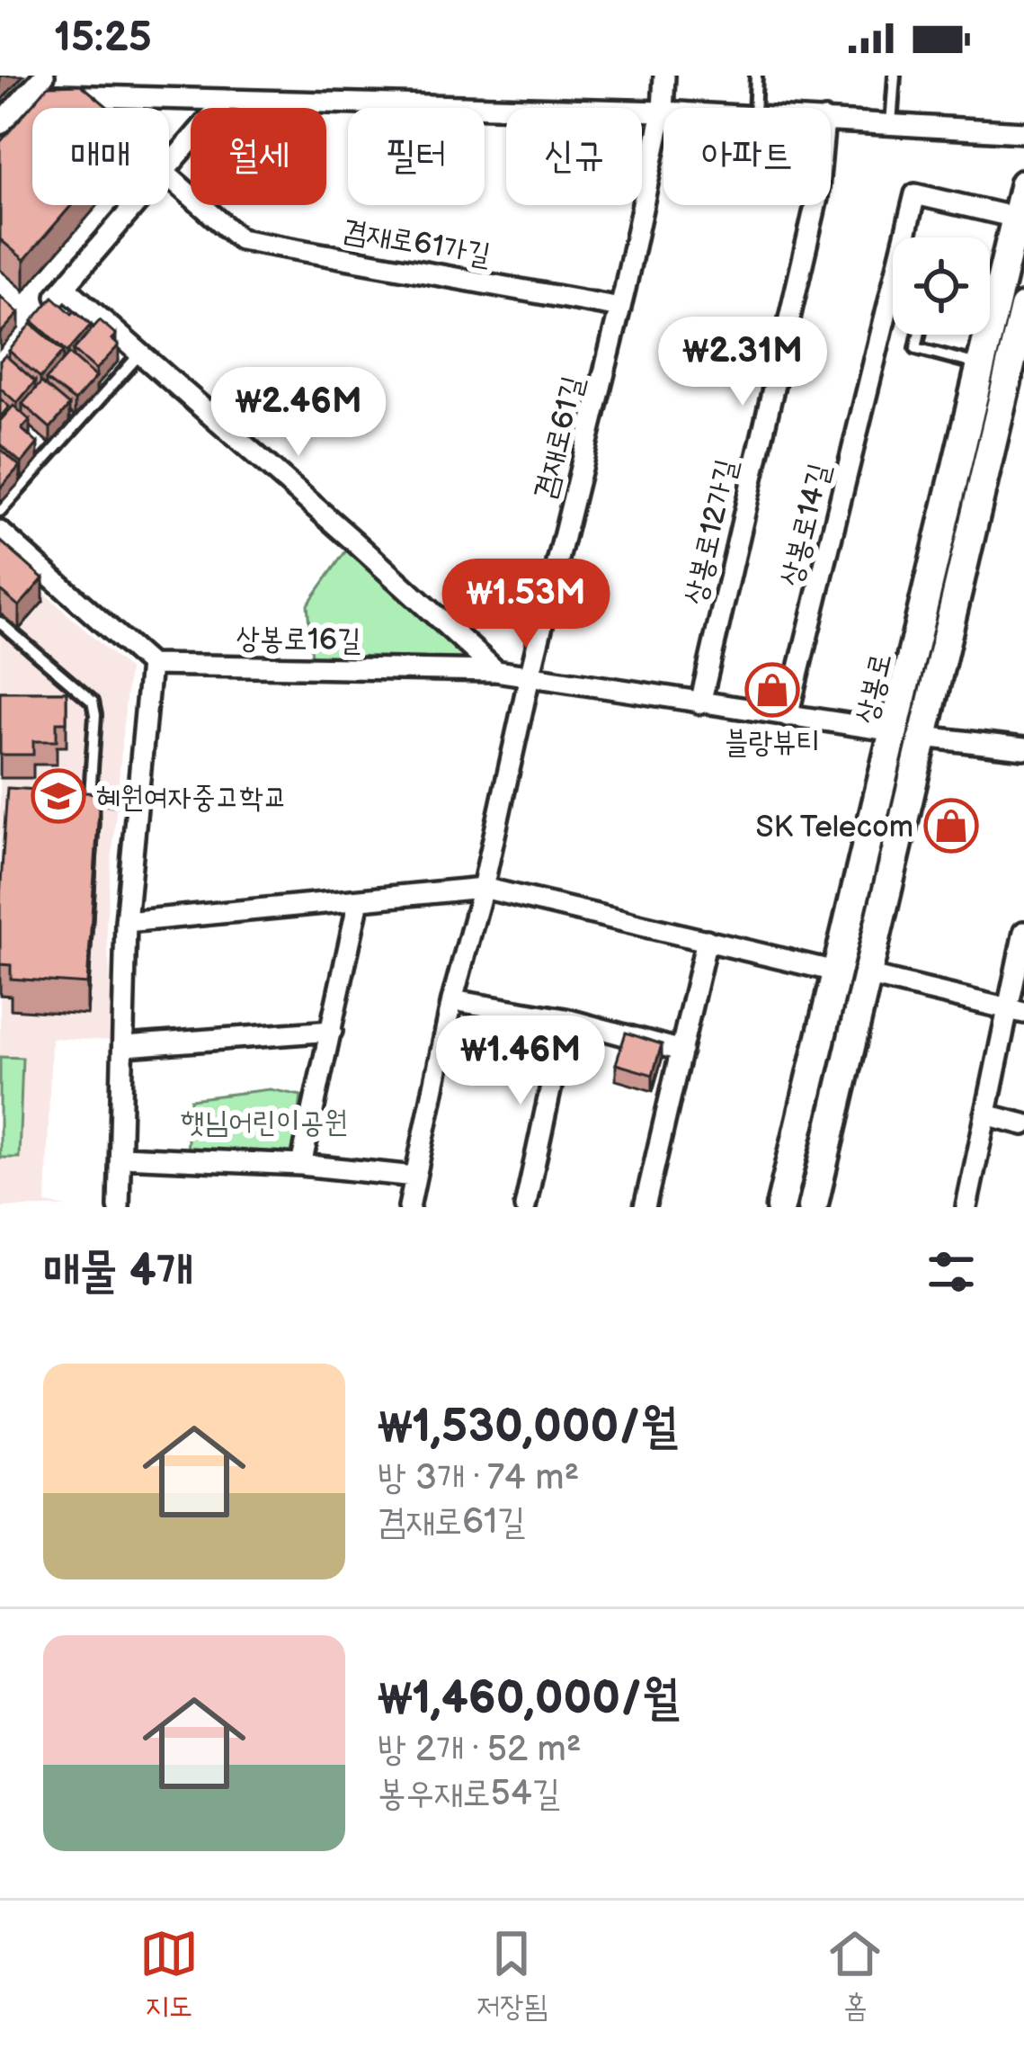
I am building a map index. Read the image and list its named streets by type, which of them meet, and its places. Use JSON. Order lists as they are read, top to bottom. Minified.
{"streets":{"main road":["상봉로"],"street":["겸재로61가길","겸재로61길","상봉로14길","상봉로12가길","상봉로16길"]},"crossings":[["겸재로61가길","겸재로61길"],["겸재로61길","상봉로16길"],["상봉로14길","상봉로16길"],["상봉로14길","상봉로"],["상봉로12가길","상봉로16길"],["상봉로16길","상봉로"]],"parks":["햇님어린이공원"],"places":{"shop":["블랑뷰티","SK Telecom"],"school or university":["혜원여자중고학교"]},"page":{"status":"15:25","chip":["매매","월세","필터","신규","아파트"],"price":["₩2.31M","₩2.46M","₩1.53M","₩1.46M"],"heading":"매물 4개","list":[{"name":"₩1,530,000/월","note":"방 3개 · 74 m² · 겸재로61길"},{"name":"₩1,460,000/월","note":"방 2개 · 52 m² · 봉우재로54길"}],"tabs":["지도","저장됨","홈"]}}
